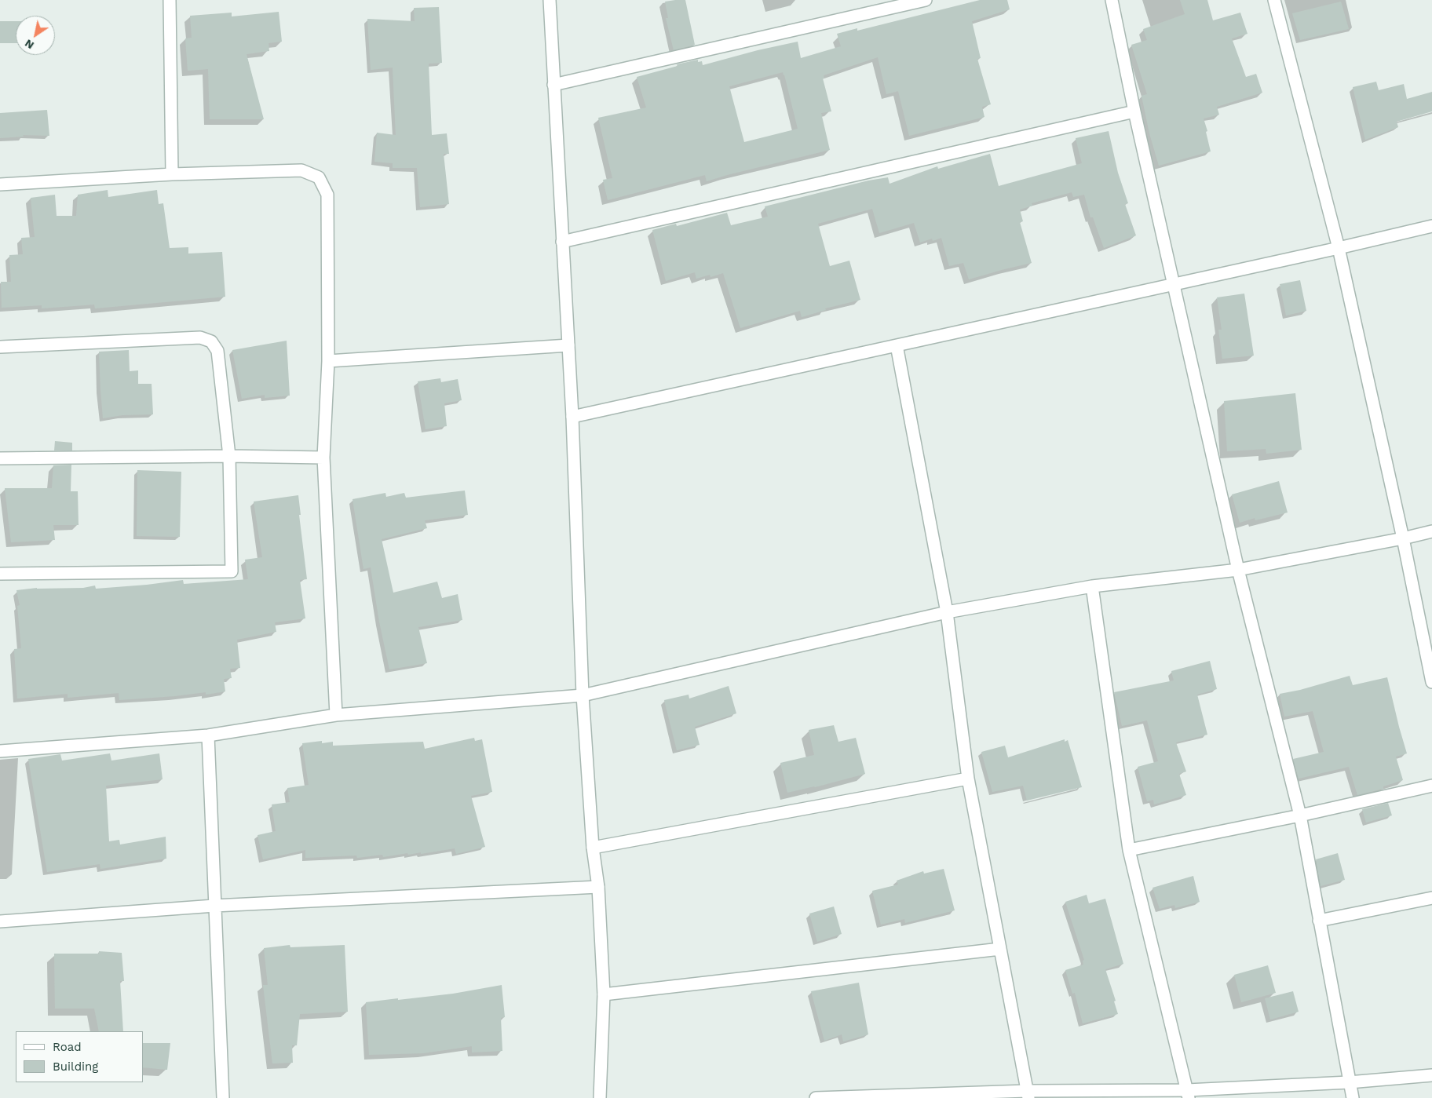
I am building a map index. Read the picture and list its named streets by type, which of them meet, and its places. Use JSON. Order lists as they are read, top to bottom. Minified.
{"legend":["Road","Building"],"north":"bottom left"}
